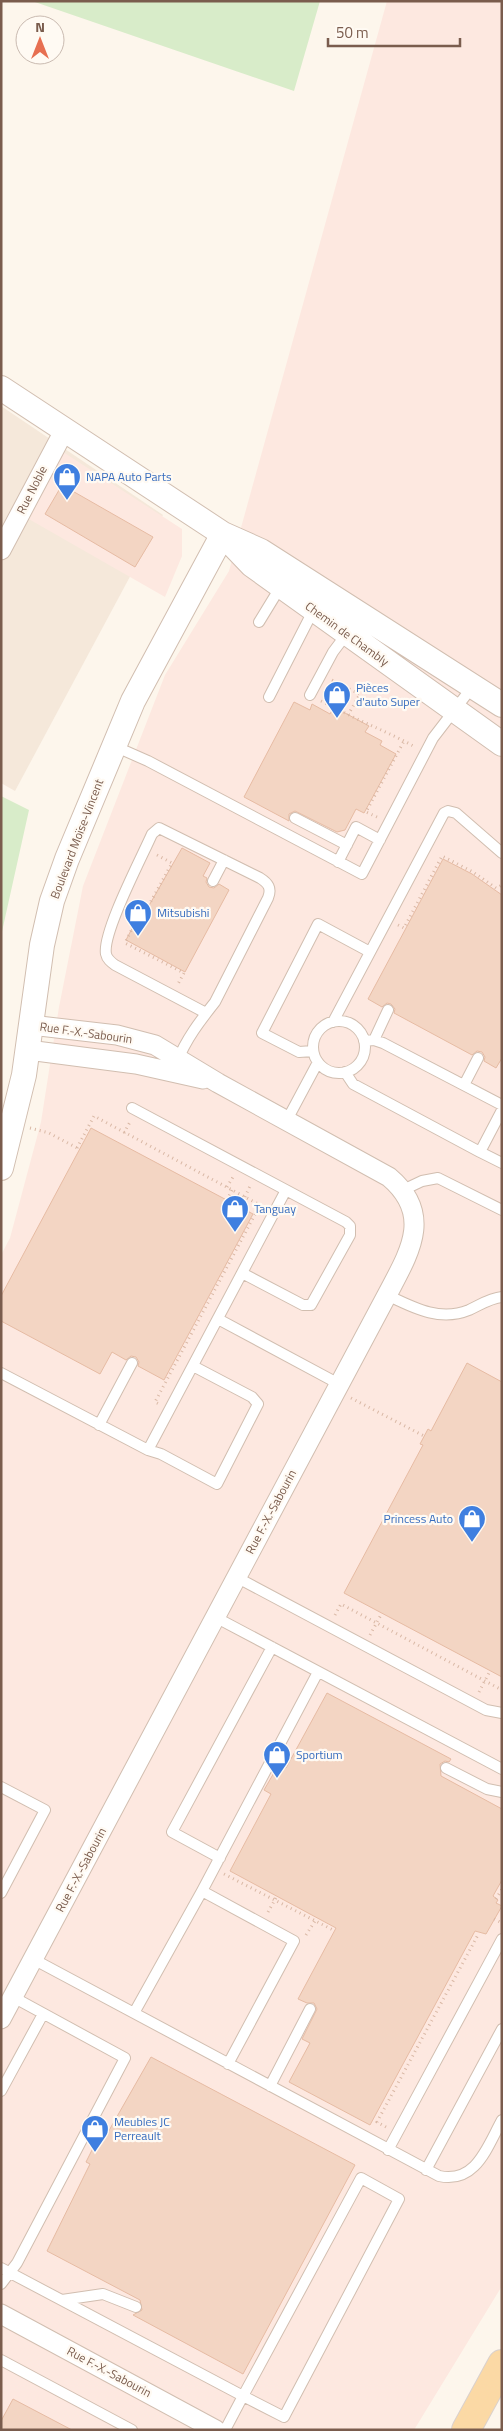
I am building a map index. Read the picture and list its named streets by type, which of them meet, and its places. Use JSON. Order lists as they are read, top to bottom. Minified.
{"streets":{"street":["Rue Noble","Chemin de Chambly","Boulevard Moïse-Vincent","Rue F.-X.-Sabourin"]},"crossings":[["Rue Noble","Chemin de Chambly"],["Chemin de Chambly","Boulevard Moïse-Vincent"],["Boulevard Moïse-Vincent","Rue F.-X.-Sabourin"]],"places":{"shop":["NAPA Auto Parts","Pièces d'auto Super","Mitsubishi","Tanguay","Princess Auto","Sportium","Meubles JC Perreault"]},"scale_bar":"50 m","north":"top"}
